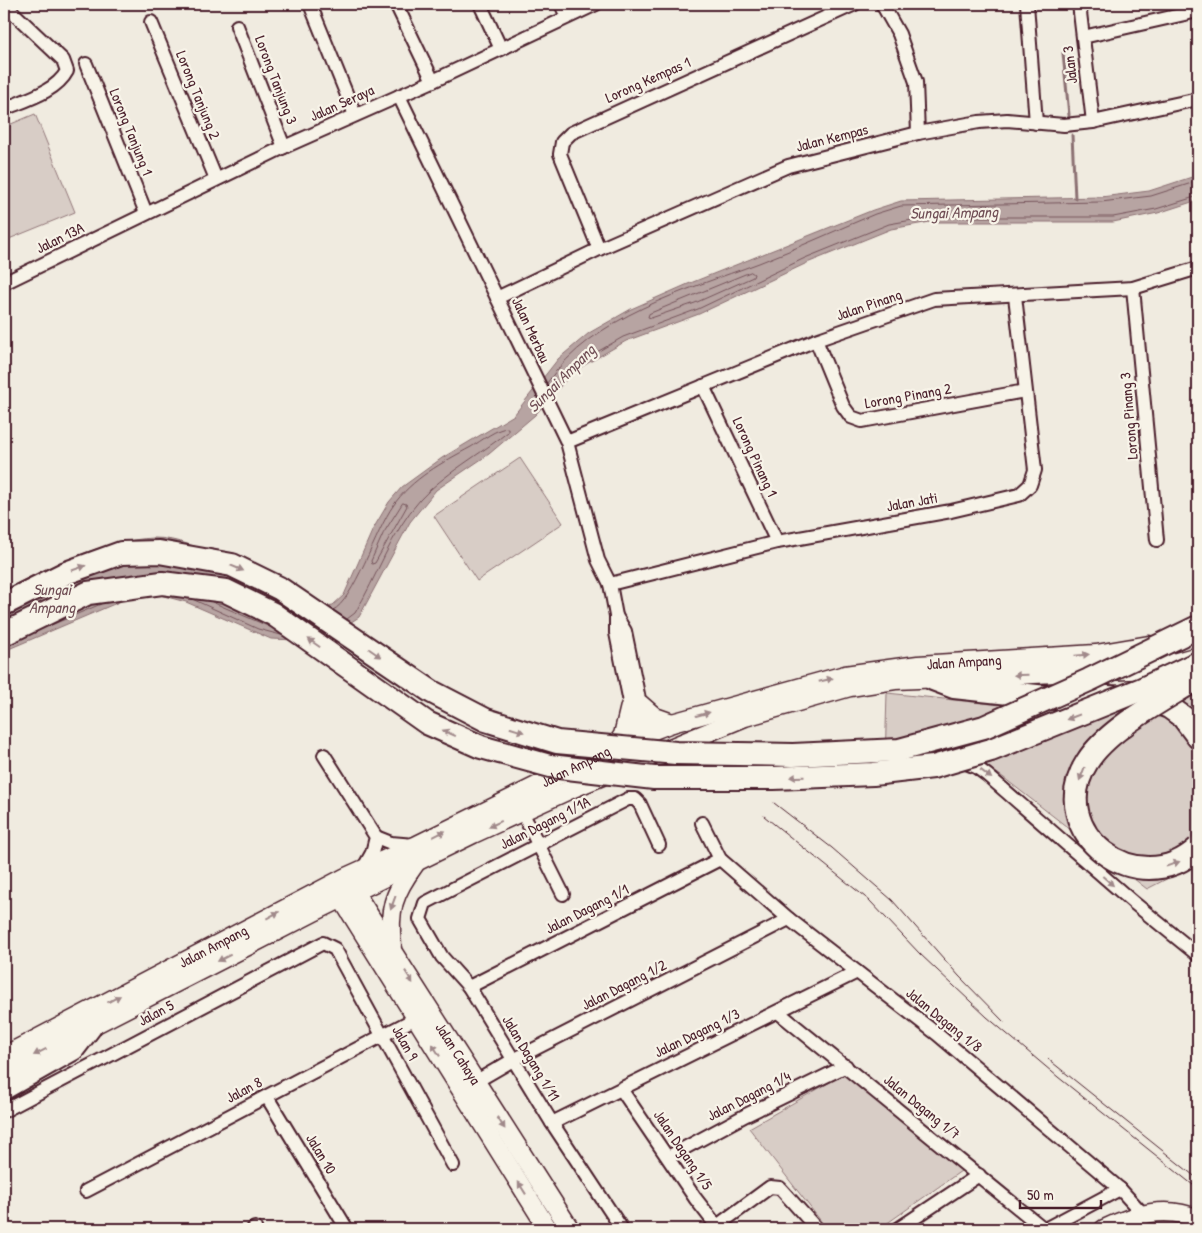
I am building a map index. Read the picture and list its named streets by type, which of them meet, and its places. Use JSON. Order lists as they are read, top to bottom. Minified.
{"streets":{"main road":["Jalan Ampang","Jalan Cahaya"],"street":["Jalan 3","Lorong Tanjung 3","Lorong Kempas 1","Lorong Tanjung 2","Jalan Seraya","Lorong Tanjung 1","Jalan Kempas","Jalan 13A","Jalan Pinang","Jalan Merbau","Lorong Pinang 2","Lorong Pinang 3","Lorong Pinang 1","Jalan Jati","Jalan Dagang 1/1A","Jalan Dagang 1/1","Jalan Dagang 1/2","Jalan 5","Jalan Dagang 1/8","Jalan Dagang 1/3","Jalan 9","Jalan Dagang 1/11","Jalan 8","Jalan Dagang 1/4","Jalan Dagang 1/7","Jalan Dagang 1/5","Jalan 10"]},"crossings":[["Jalan 3","Jalan Kempas"],["Lorong Tanjung 3","Jalan Seraya"],["Lorong Kempas 1","Jalan Kempas"],["Lorong Tanjung 2","Jalan Seraya"],["Jalan Seraya","Lorong Tanjung 1"],["Jalan Seraya","Jalan 13A"],["Jalan Seraya","Jalan Merbau"],["Jalan Kempas","Jalan Merbau"],["Jalan Pinang","Jalan Merbau"],["Jalan Pinang","Lorong Pinang 2"],["Jalan Pinang","Lorong Pinang 3"],["Jalan Pinang","Lorong Pinang 1"],["Jalan Pinang","Jalan Jati"],["Jalan Merbau","Jalan Jati"],["Jalan Merbau","Jalan Ampang"],["Lorong Pinang 2","Jalan Jati"],["Lorong Pinang 1","Jalan Jati"],["Jalan Ampang","Jalan Cahaya"],["Jalan Dagang 1/1A","Jalan Dagang 1/11"],["Jalan Dagang 1/1","Jalan Dagang 1/8"],["Jalan Dagang 1/1","Jalan Dagang 1/11"],["Jalan Dagang 1/2","Jalan Dagang 1/8"],["Jalan Dagang 1/2","Jalan Cahaya"],["Jalan Dagang 1/2","Jalan Dagang 1/11"],["Jalan 5","Jalan 9"],["Jalan Dagang 1/8","Jalan Dagang 1/3"],["Jalan Dagang 1/3","Jalan Dagang 1/11"],["Jalan Dagang 1/3","Jalan Dagang 1/7"],["Jalan Dagang 1/3","Jalan Dagang 1/5"],["Jalan 9","Jalan 8"],["Jalan Cahaya","Jalan 8"],["Jalan 8","Jalan 10"],["Jalan Dagang 1/4","Jalan Dagang 1/7"],["Jalan Dagang 1/4","Jalan Dagang 1/5"]],"water":["Sungai Ampang"],"scale_bar":"50 m"}
